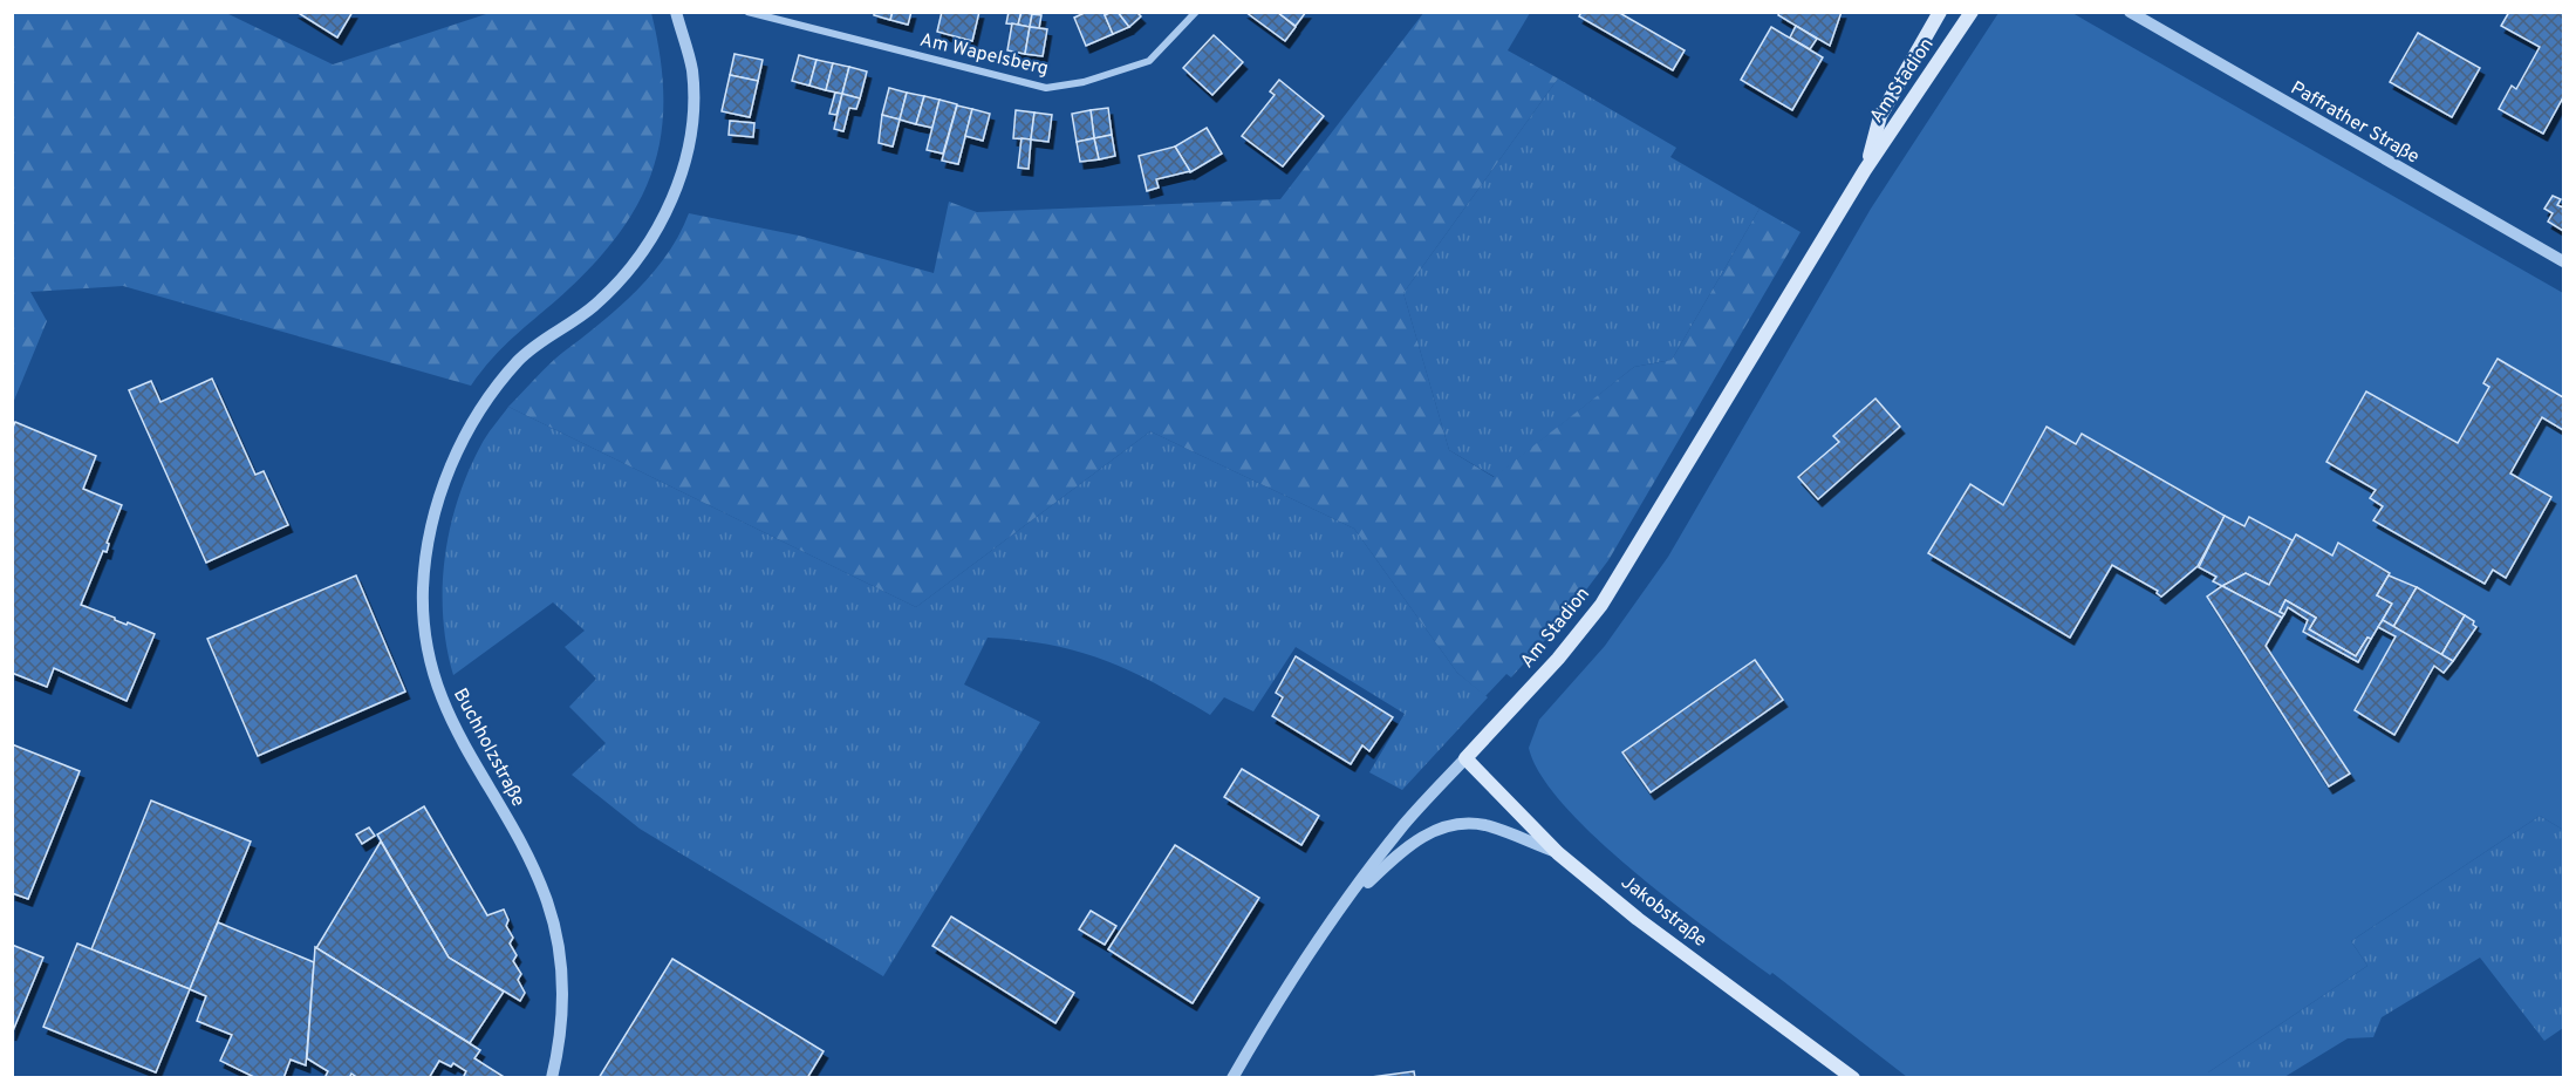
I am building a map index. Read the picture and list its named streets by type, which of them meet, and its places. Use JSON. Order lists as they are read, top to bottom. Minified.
{"streets":{"main road":["Am Stadion","Jakobstraße"],"street":["Am Wapelsberg","Paffrather Straße","Buchholzstraße"]},"crossings":[["Am Stadion","Jakobstraße"]]}
